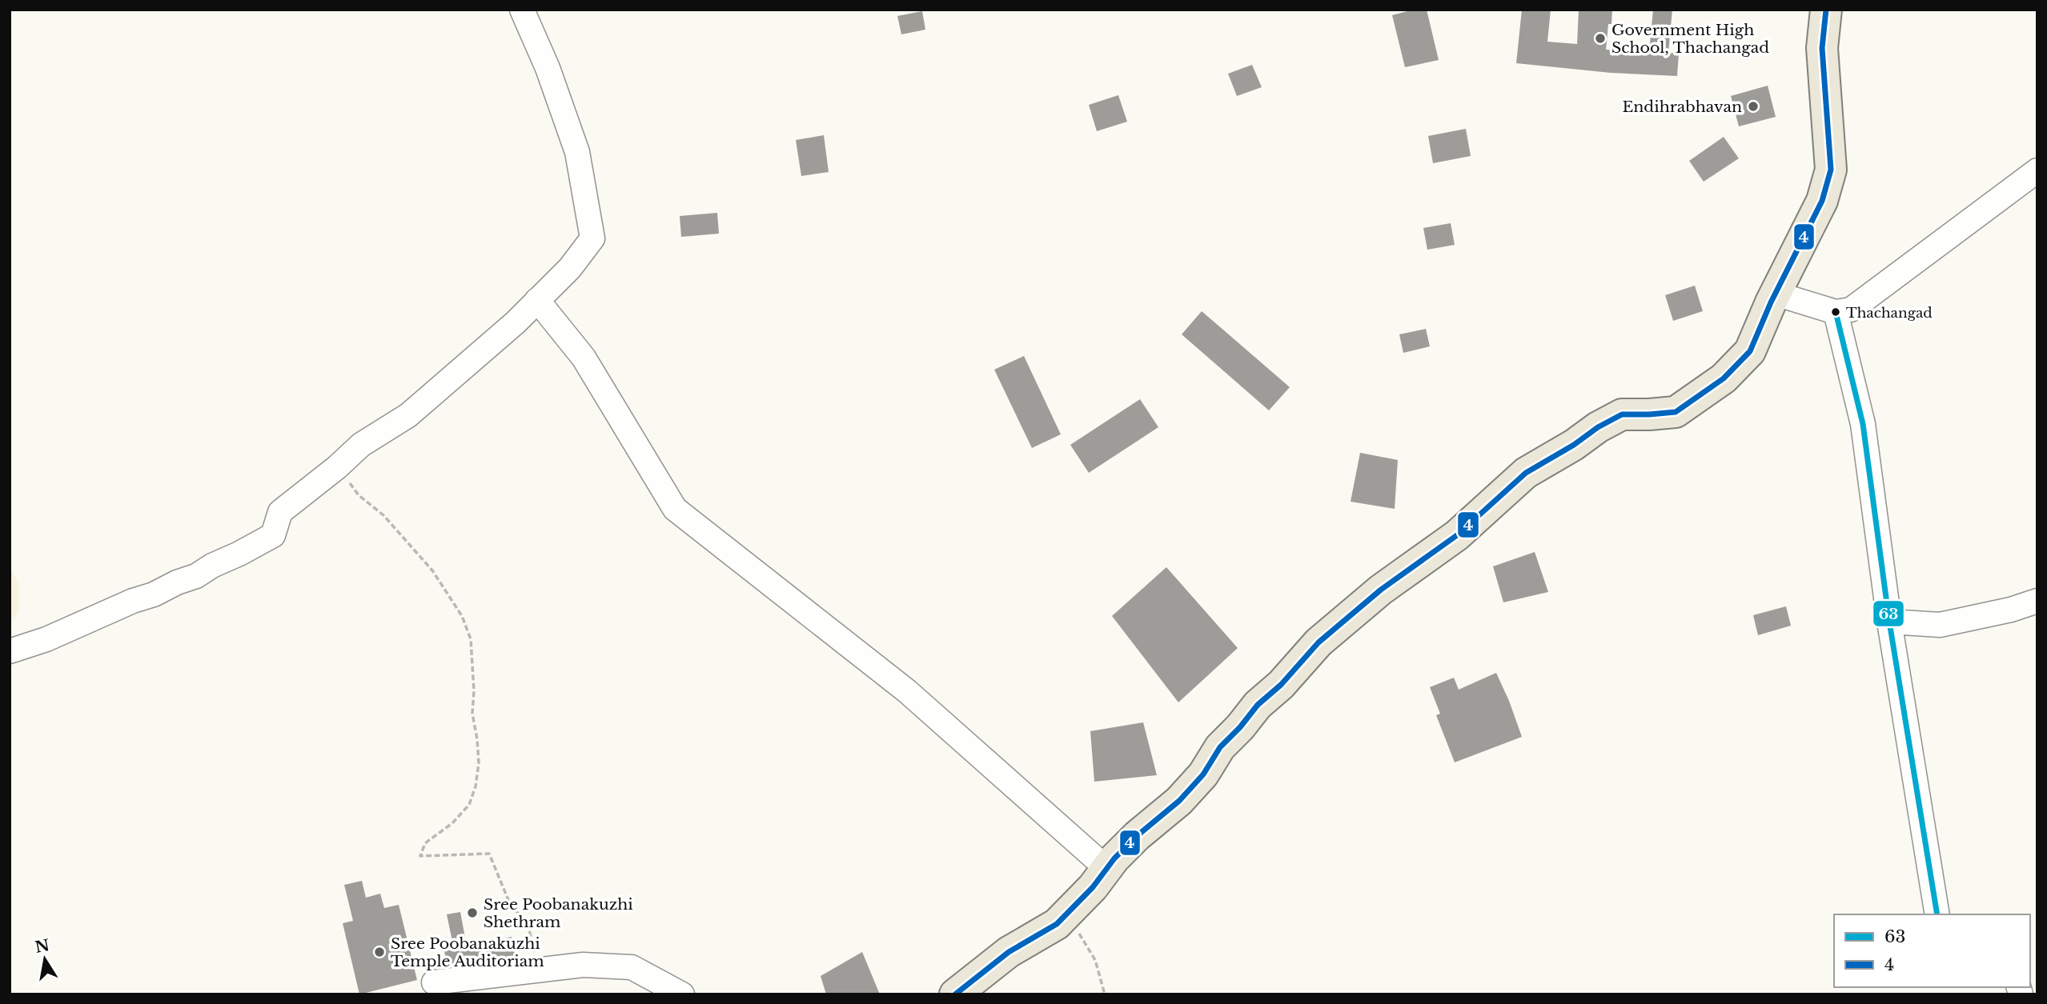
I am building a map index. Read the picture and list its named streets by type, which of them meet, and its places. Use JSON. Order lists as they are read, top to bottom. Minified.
{"places":["Government High School, Thachangad","Endihrabhavan","Thachangad","Sree Poobanakuzhi Shethram","Sree Poobanakuzhi Temple Auditoriam"],"lines":["transit line 4","transit line 63"],"legend":["63","4"],"north":"top"}
